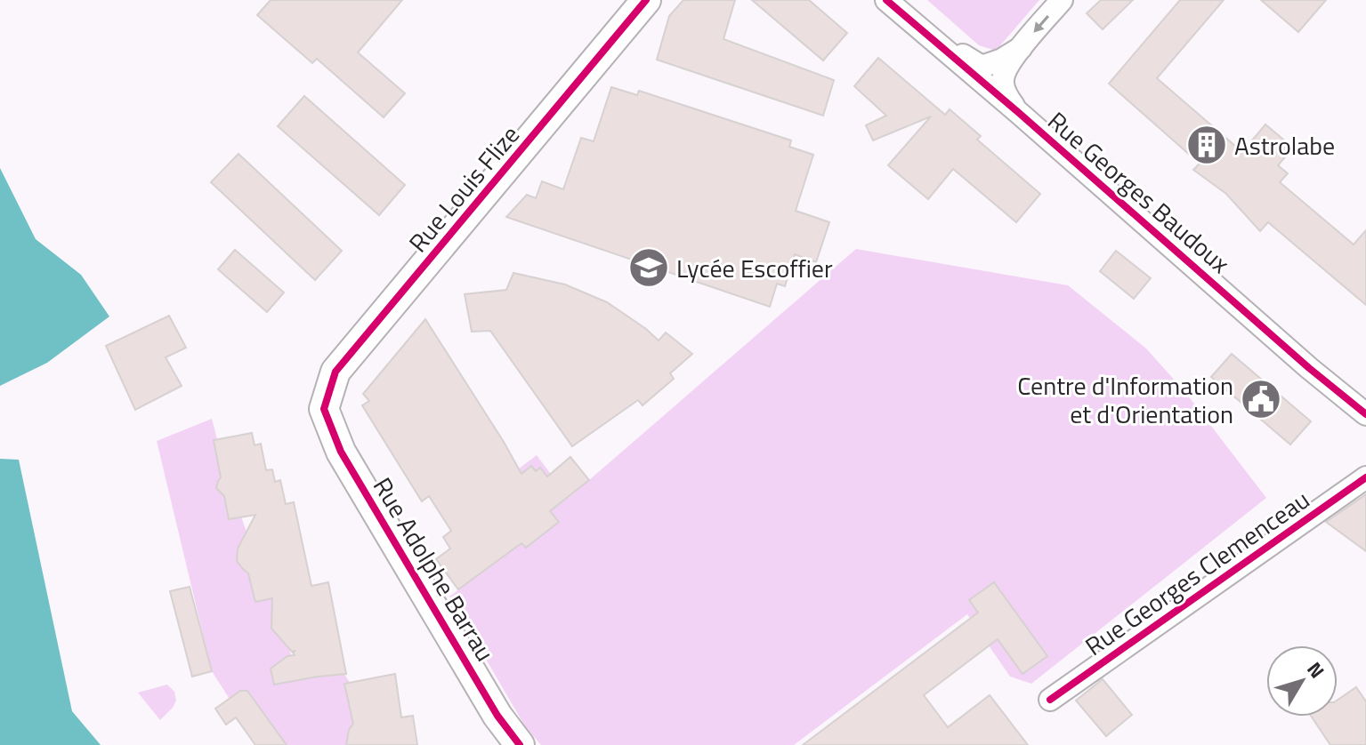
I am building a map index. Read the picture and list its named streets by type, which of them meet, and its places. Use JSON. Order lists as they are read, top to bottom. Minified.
{"streets":{"street":["Rue Louis Flize","Rue Georges Baudoux","Rue Adolphe Barrau","Rue Georges Clemenceau"]},"crossings":[["Rue Louis Flize","Rue Adolphe Barrau"]],"places":{"building":["Astrolabe"],"school or university":["Lycée Escoffier"],"public building":["Centre d'Information et d'Orientation"]},"north":"top right"}
